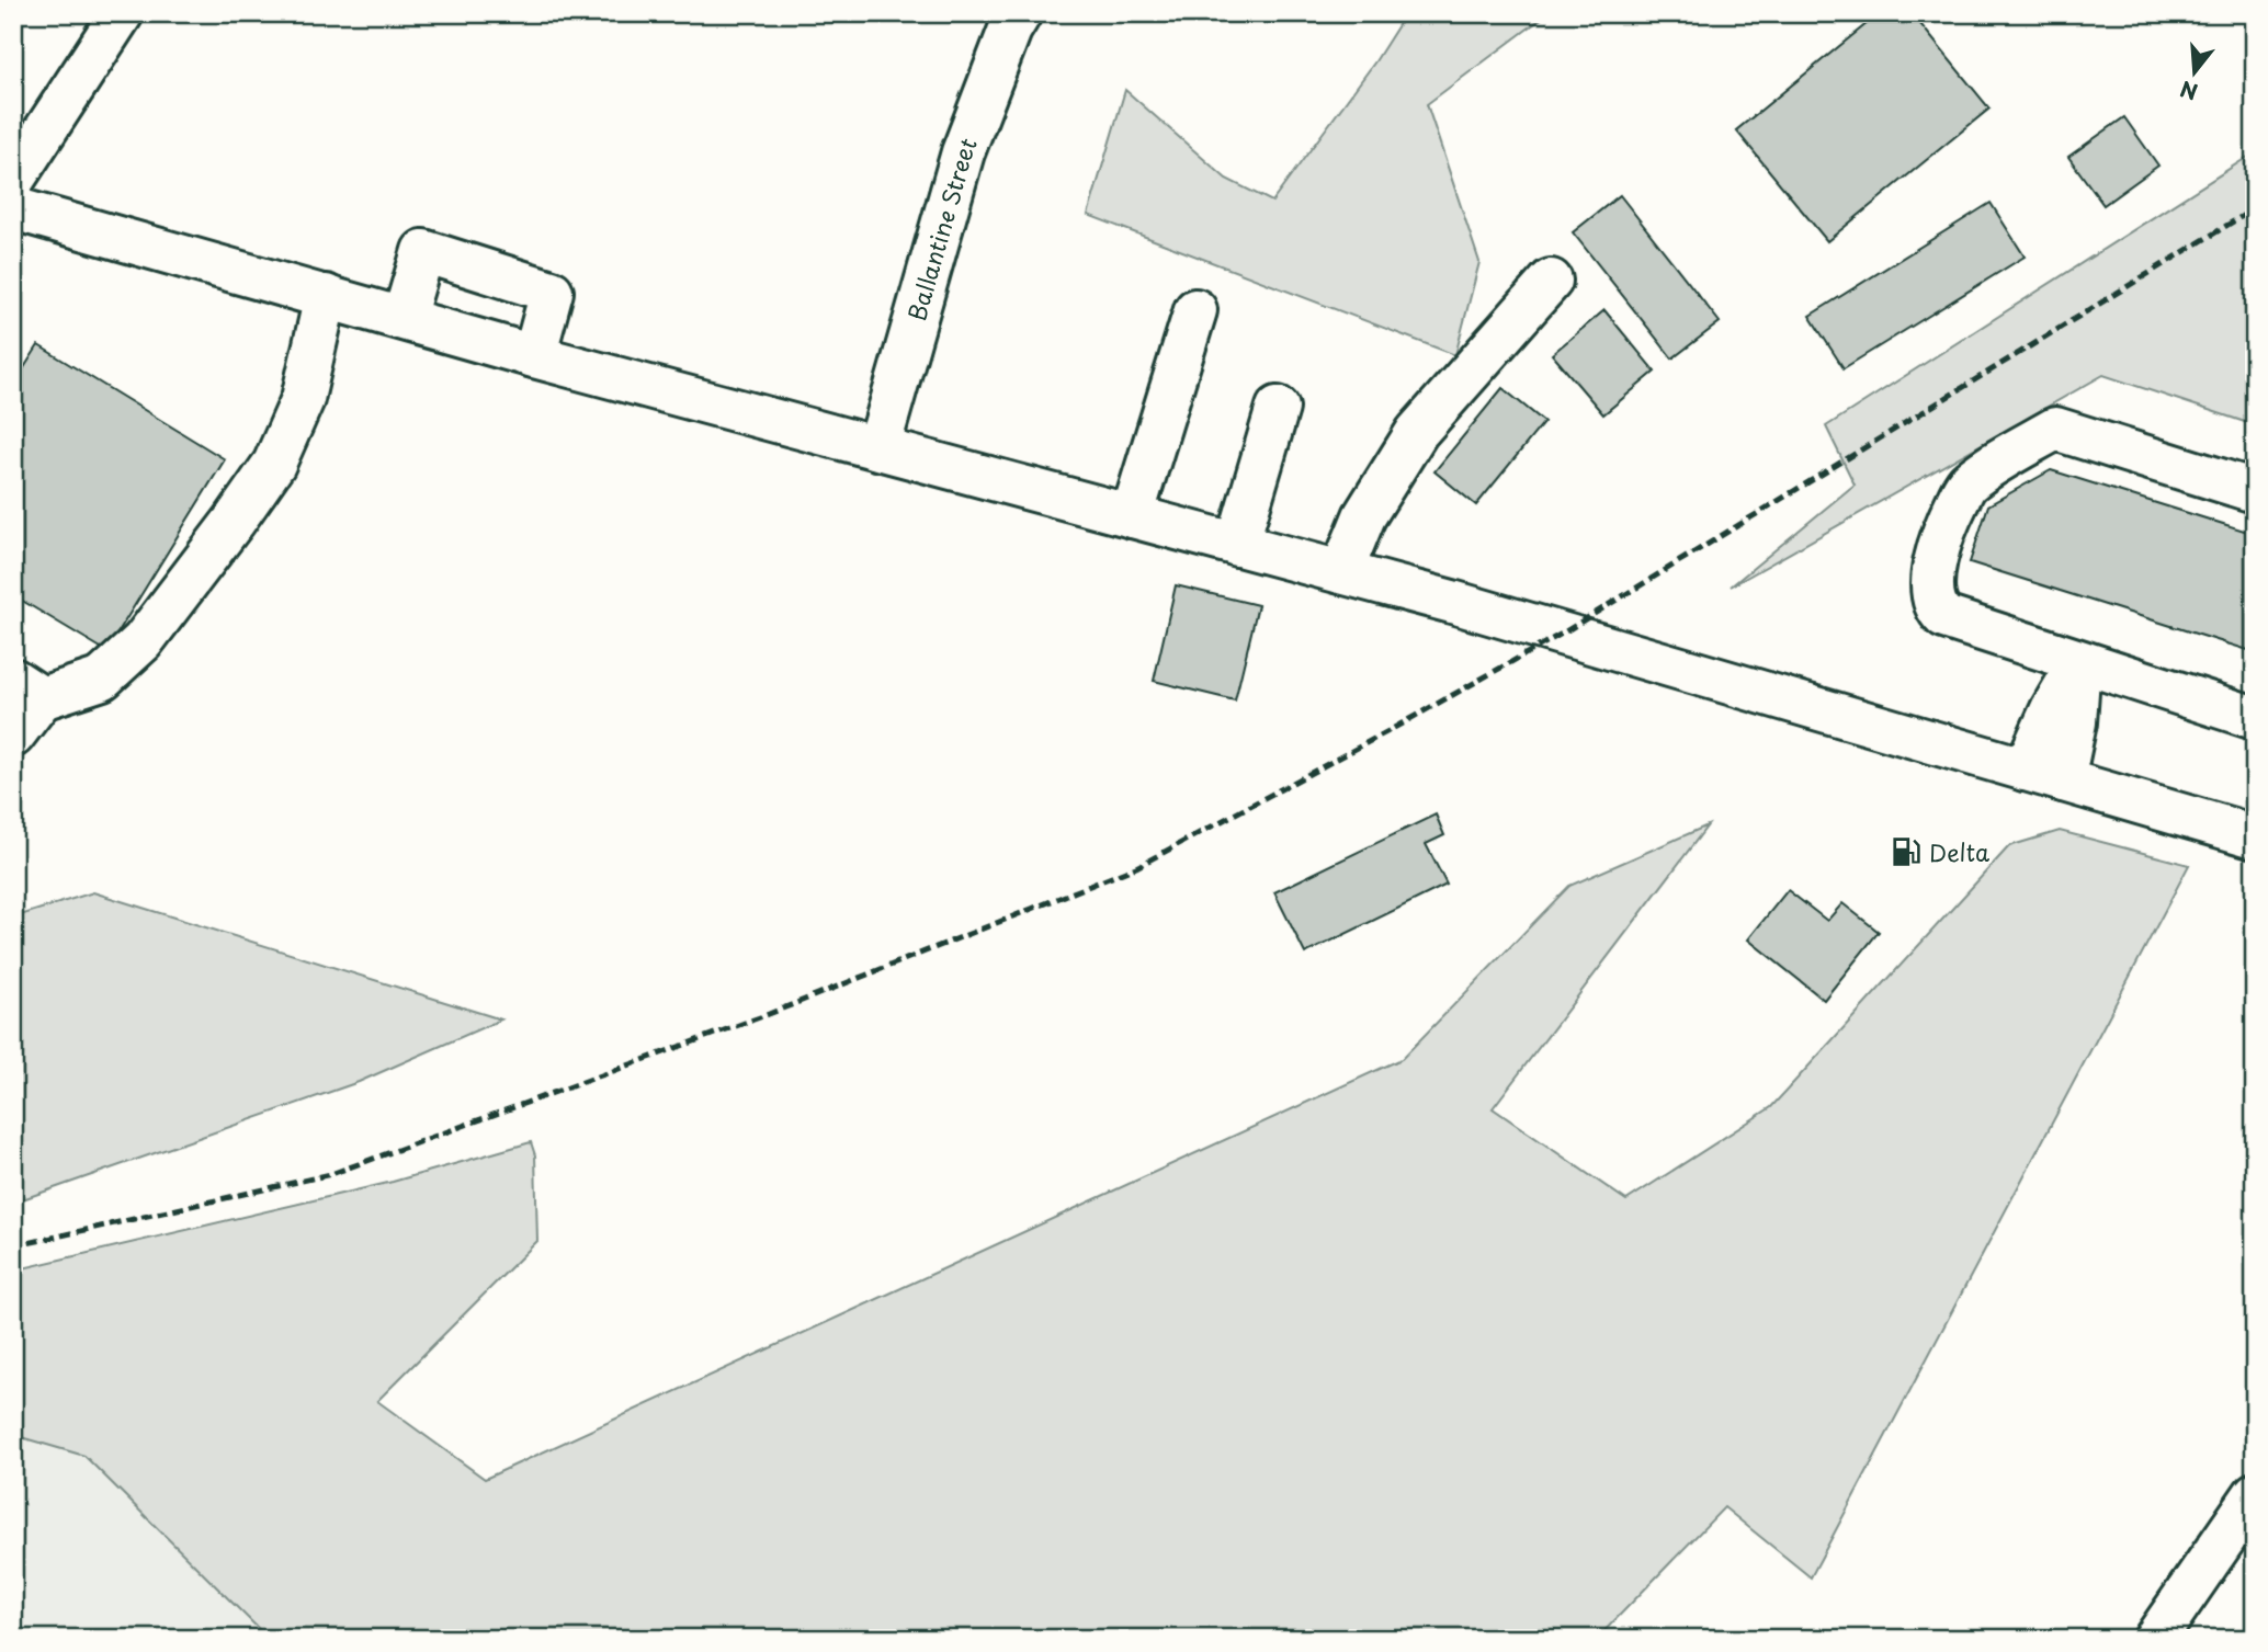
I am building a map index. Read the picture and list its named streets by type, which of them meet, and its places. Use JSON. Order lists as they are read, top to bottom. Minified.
{"streets":{"main road":["Ballantine Street"]},"places":{"fuel station":["Delta"]},"north":"bottom"}
